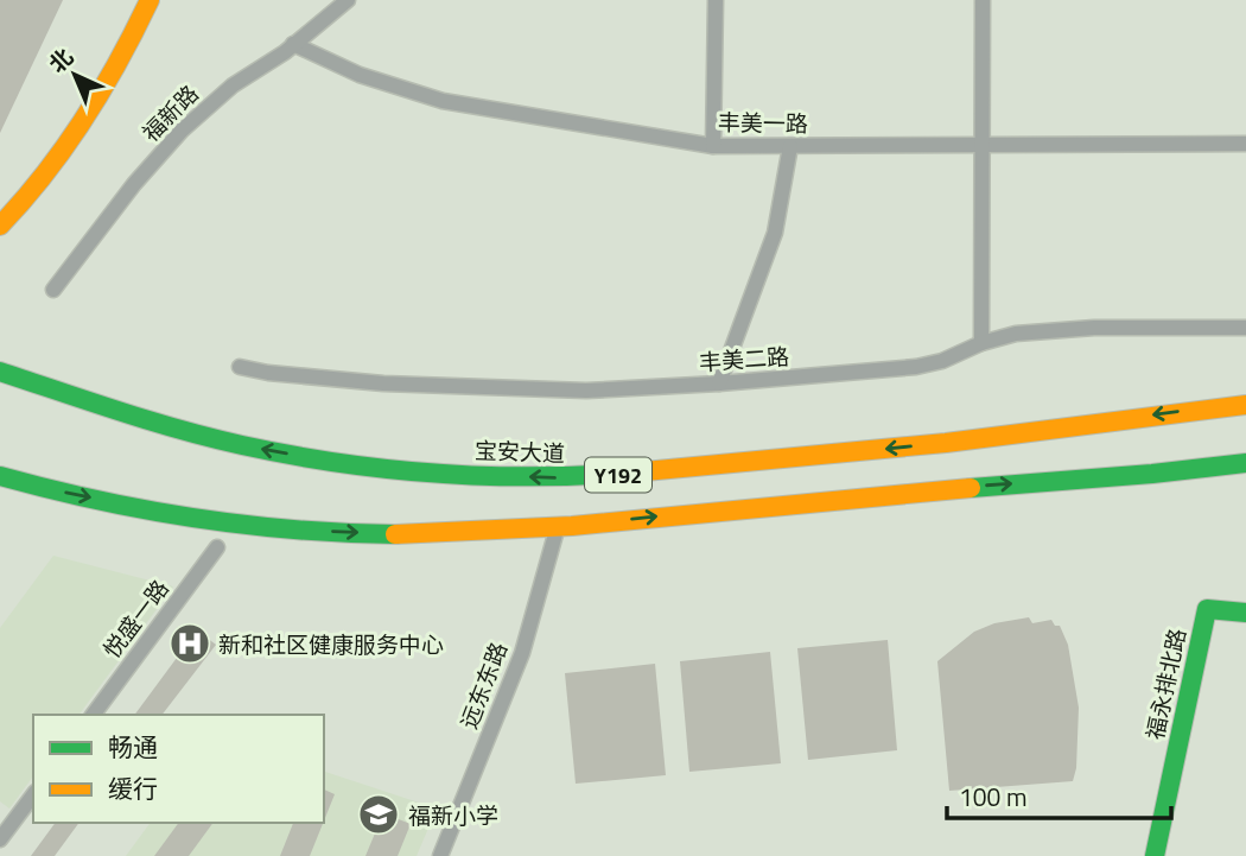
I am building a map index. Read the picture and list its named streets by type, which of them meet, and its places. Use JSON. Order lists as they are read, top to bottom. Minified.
{"streets":{"main road":["宝安大道","Y192","福永排北路"],"street":["福新路","丰美一路","丰美二路","悦盛一路","远东东路"]},"crossings":[["福新路","丰美一路"],["Y192","远东东路"]],"places":{"hospital":["新和社区健康服务中心"],"school or university":["福新小学"]},"legend":["畅通","缓行"],"scale_bar":"100 m","north":"top left"}
